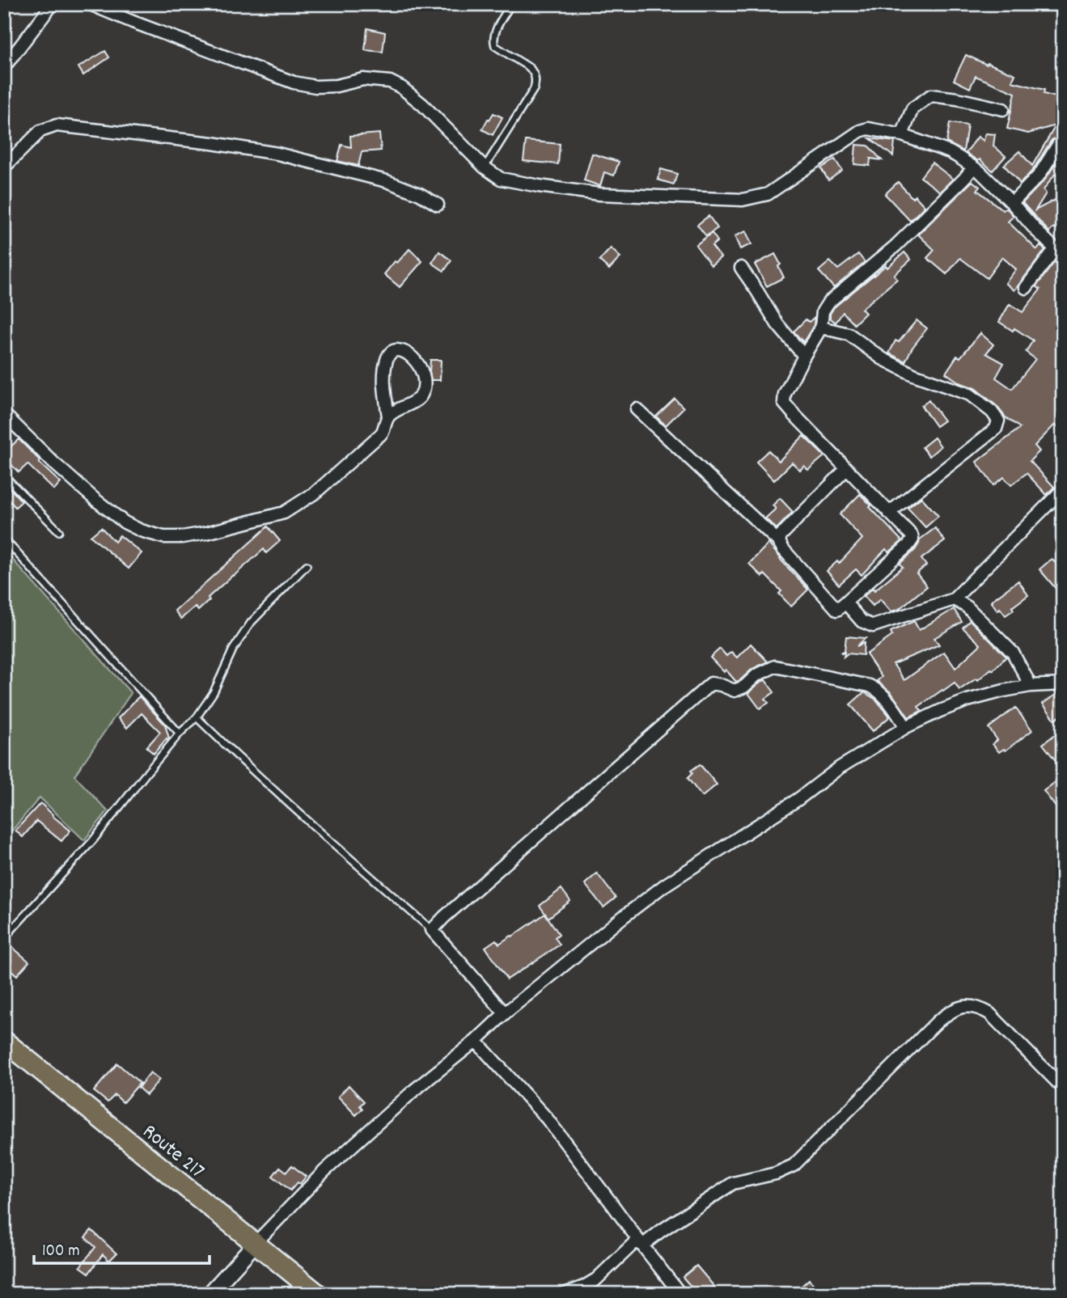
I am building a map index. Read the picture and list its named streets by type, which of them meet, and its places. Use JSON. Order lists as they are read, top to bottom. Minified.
{"streets":{"main road":["Route 217"]},"scale_bar":"100 m"}
